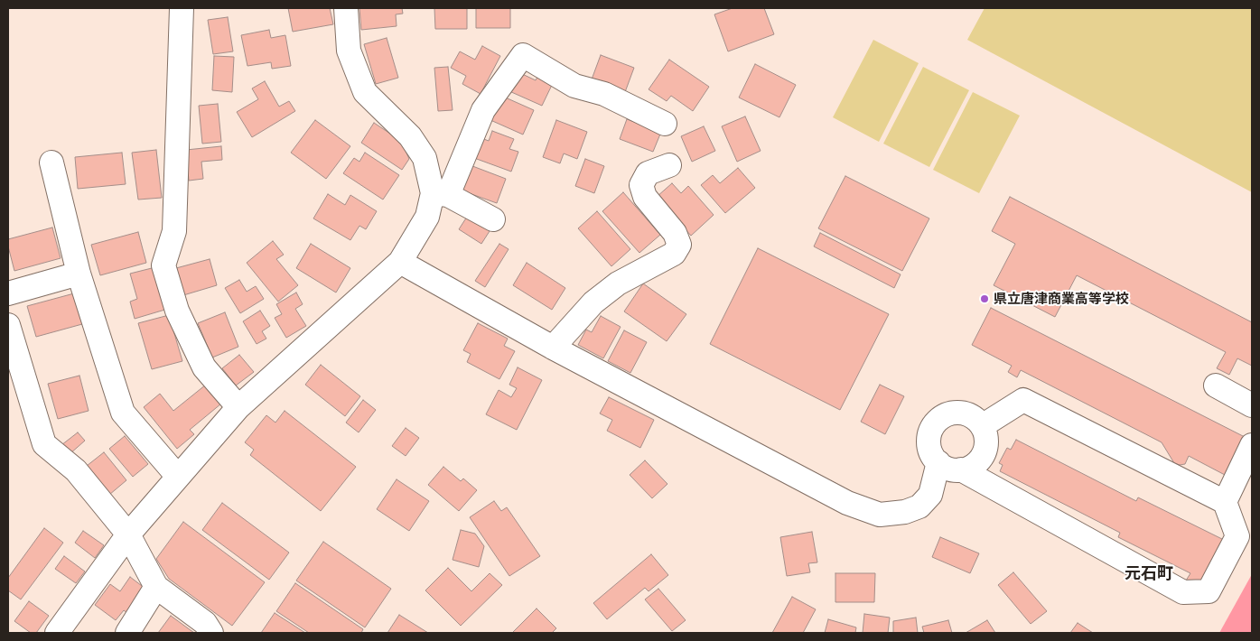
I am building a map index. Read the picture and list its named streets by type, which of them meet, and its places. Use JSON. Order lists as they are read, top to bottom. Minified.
{"districts":["元石町"],"places":["県立唐津商業高等学校"]}
